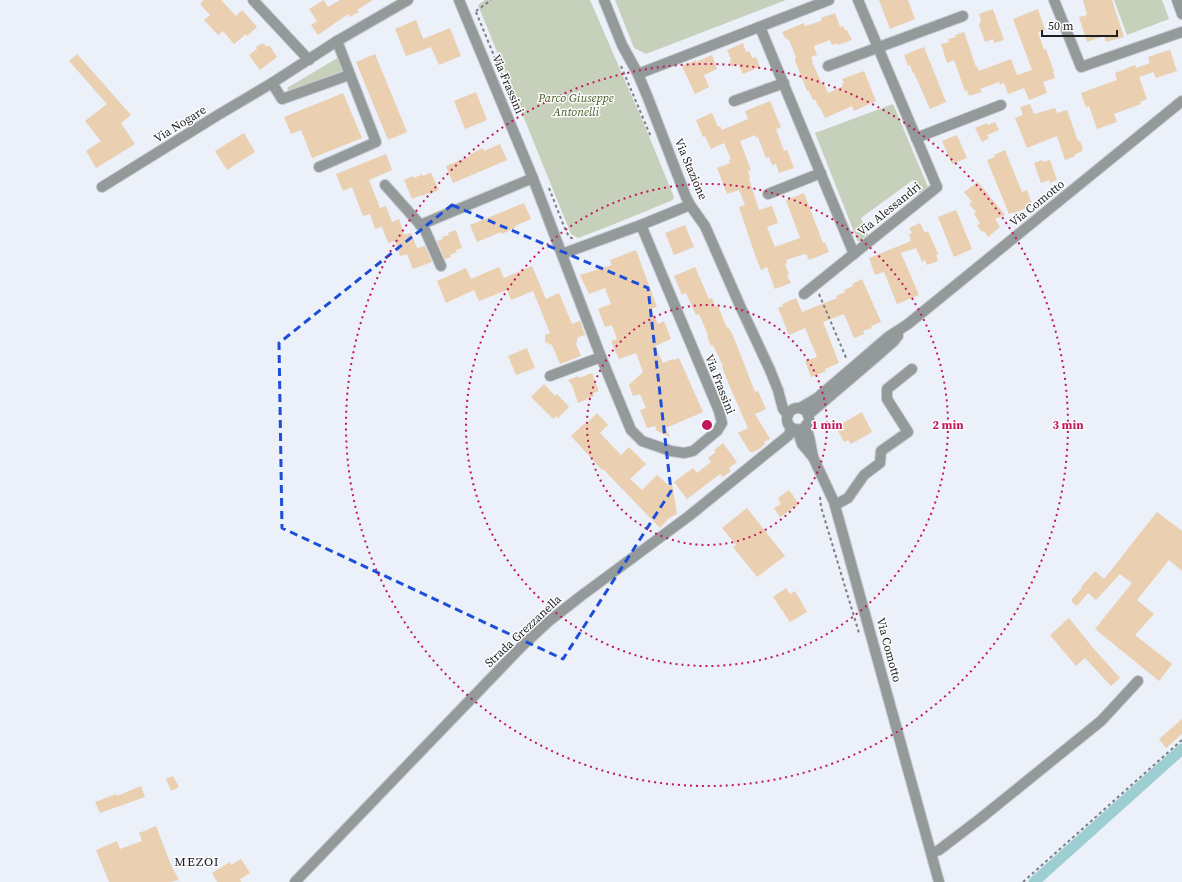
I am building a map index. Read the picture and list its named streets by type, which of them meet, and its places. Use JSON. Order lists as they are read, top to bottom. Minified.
{"streets":{"street":["Via Frassini","Via Nogare","Via Stazione","Via Comotto","Via Alessandri","Strada Grezzanella"]},"crossings":[["Via Stazione","Via Comotto"],["Via Comotto","Strada Grezzanella"]],"districts":["MEZOI"],"parks":["Parco Giuseppe Antonelli"],"scale_bar":"50 m","rings":["1 min","2 min","3 min"]}
